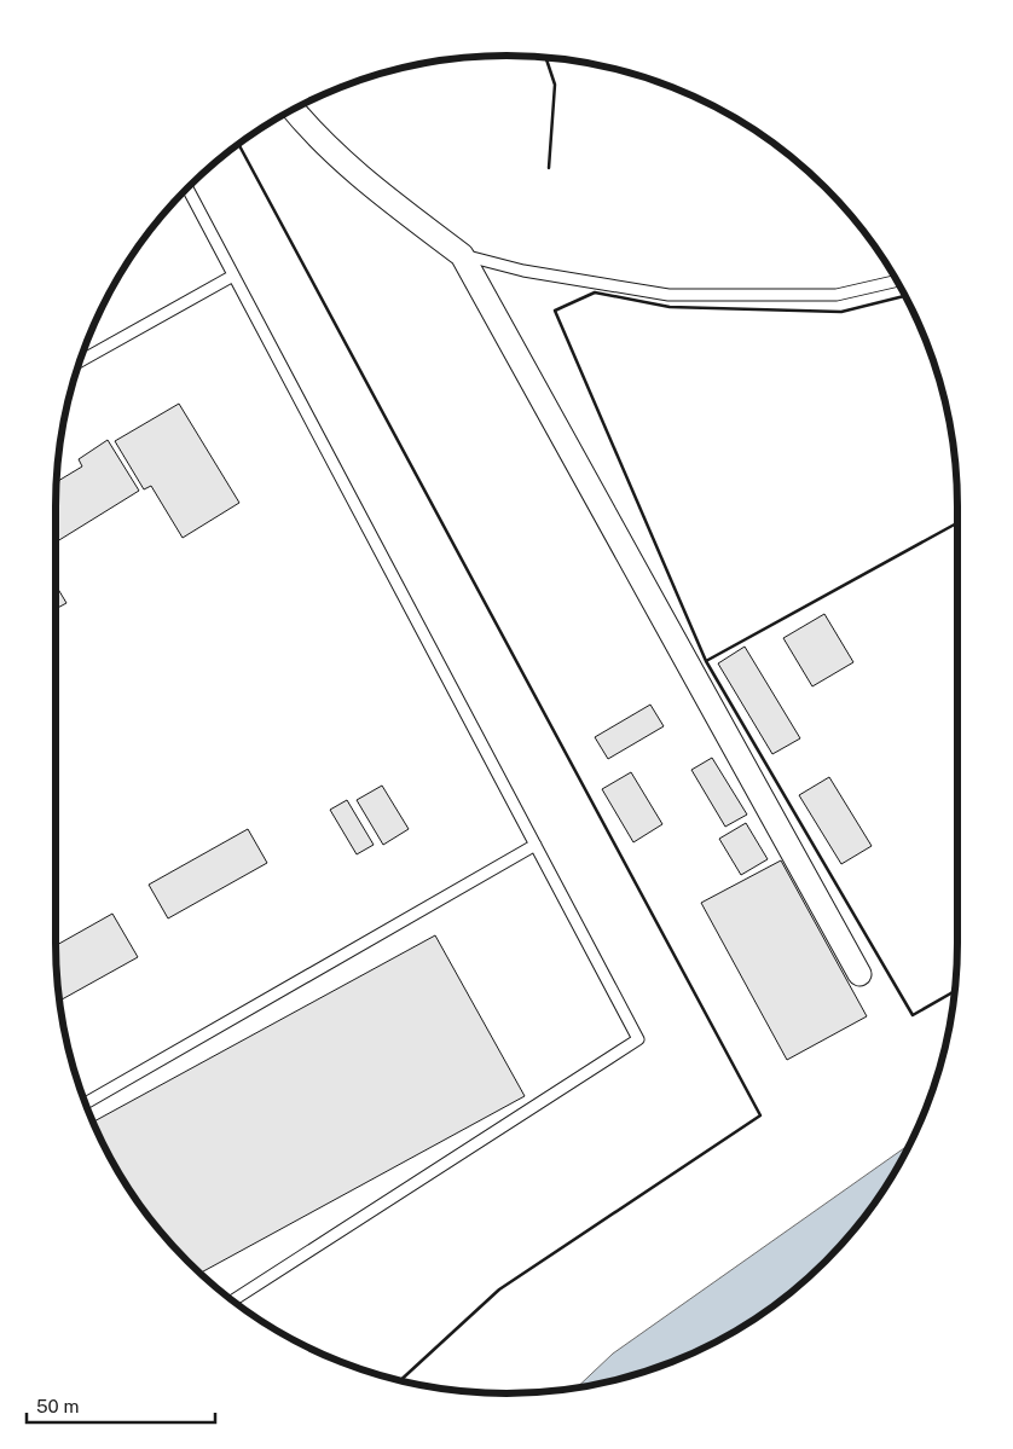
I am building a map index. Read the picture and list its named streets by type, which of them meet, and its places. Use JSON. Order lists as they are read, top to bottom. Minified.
{"scale_bar":"50 m"}
